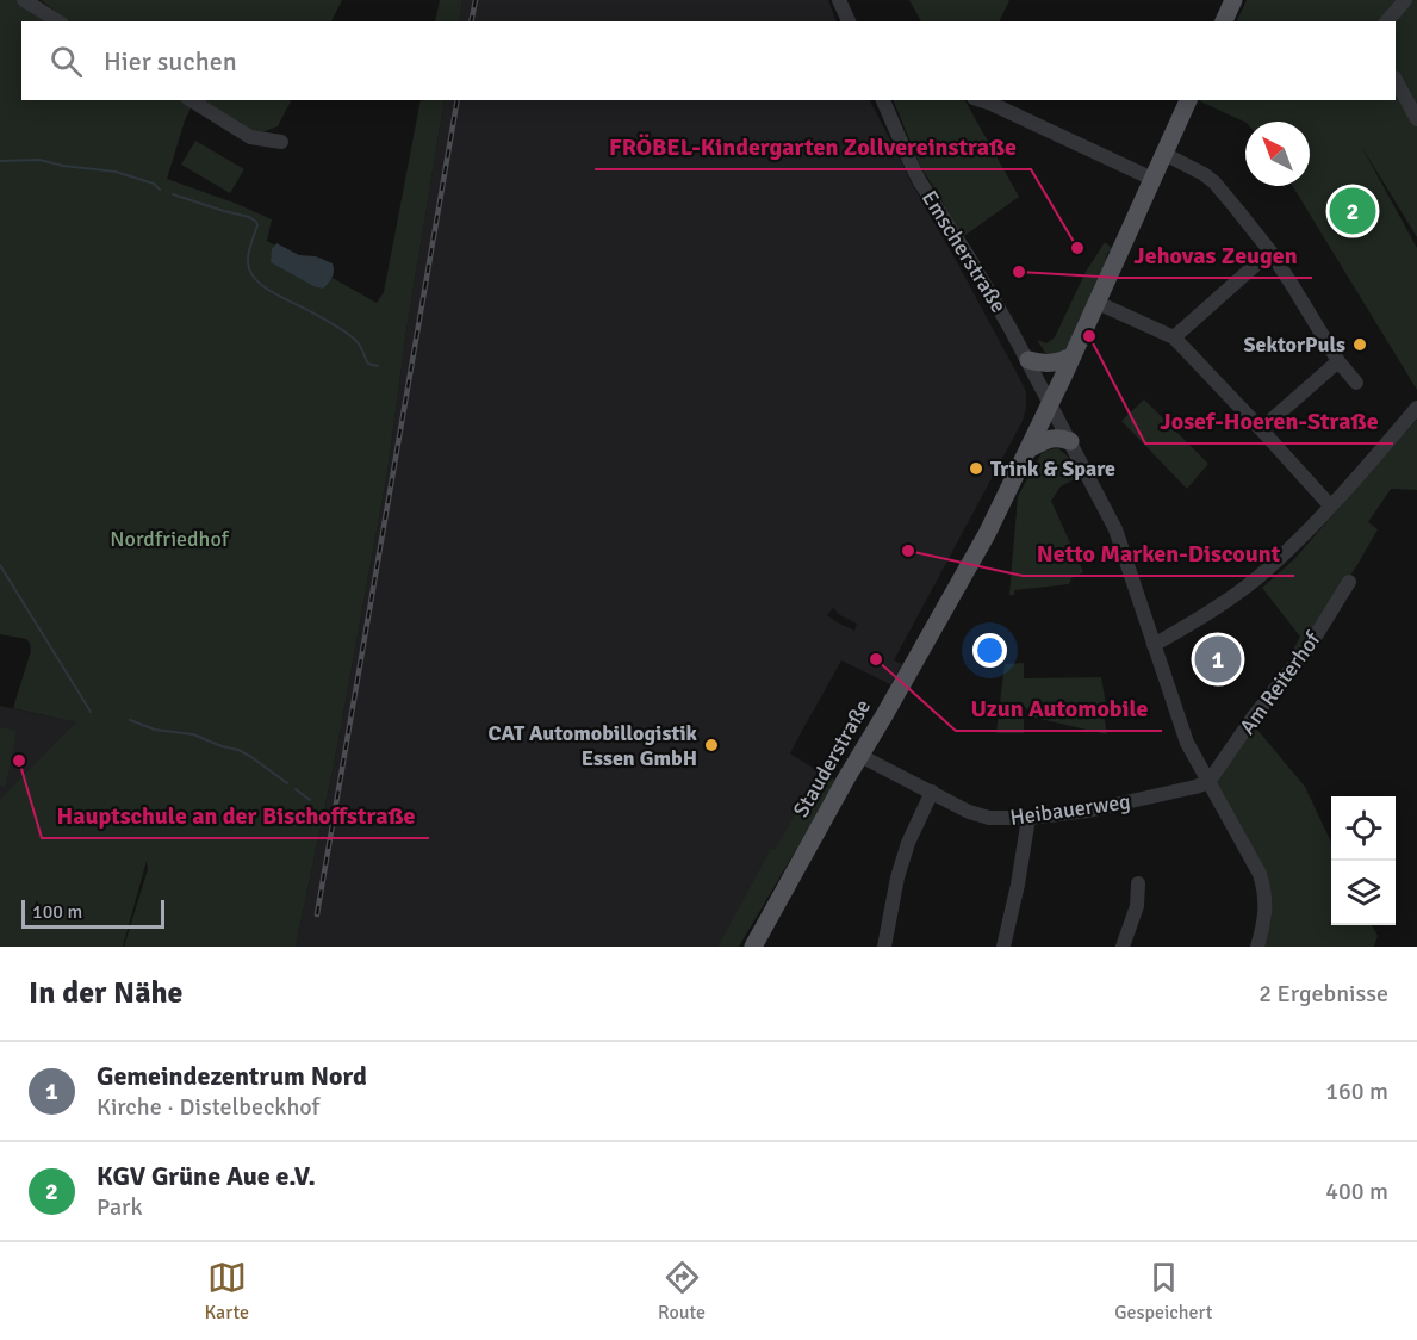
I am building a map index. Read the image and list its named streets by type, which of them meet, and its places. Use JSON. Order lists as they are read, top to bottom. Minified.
{"streets":{"main road":["Stauderstraße"],"street":["Emscherstraße","Am Reiterhof","Heibauerweg"]},"crossings":[["Emscherstraße","Am Reiterhof"],["Emscherstraße","Stauderstraße"],["Emscherstraße","Heibauerweg"],["Am Reiterhof","Heibauerweg"],["Stauderstraße","Heibauerweg"]],"parks":["Nordfriedhof"],"places":["FRÖBEL-Kindergarten Zollvereinstraße","Jehovas Zeugen","Josef-Hoeren-Straße","SektorPuls","Trink & Spare","Netto Marken-Discount","Uzun Automobile","CAT Automobillogistik Essen GmbH","Hauptschule an der Bischoffstraße"],"scale_bar":"100 m","north":"top left","page":{"search":"Hier suchen","pins":["2","1"],"scale":"100 m","heading":["In der Nähe","2 Ergebnisse"],"list":[{"mark":"1","name":"Gemeindezentrum Nord","note":"Kirche · Distelbeckhof","value":"160 m"},{"mark":"2","name":"KGV Grüne Aue e.V.","note":"Park","value":"400 m"}],"nav":["Karte","Route","Gespeichert"]}}
